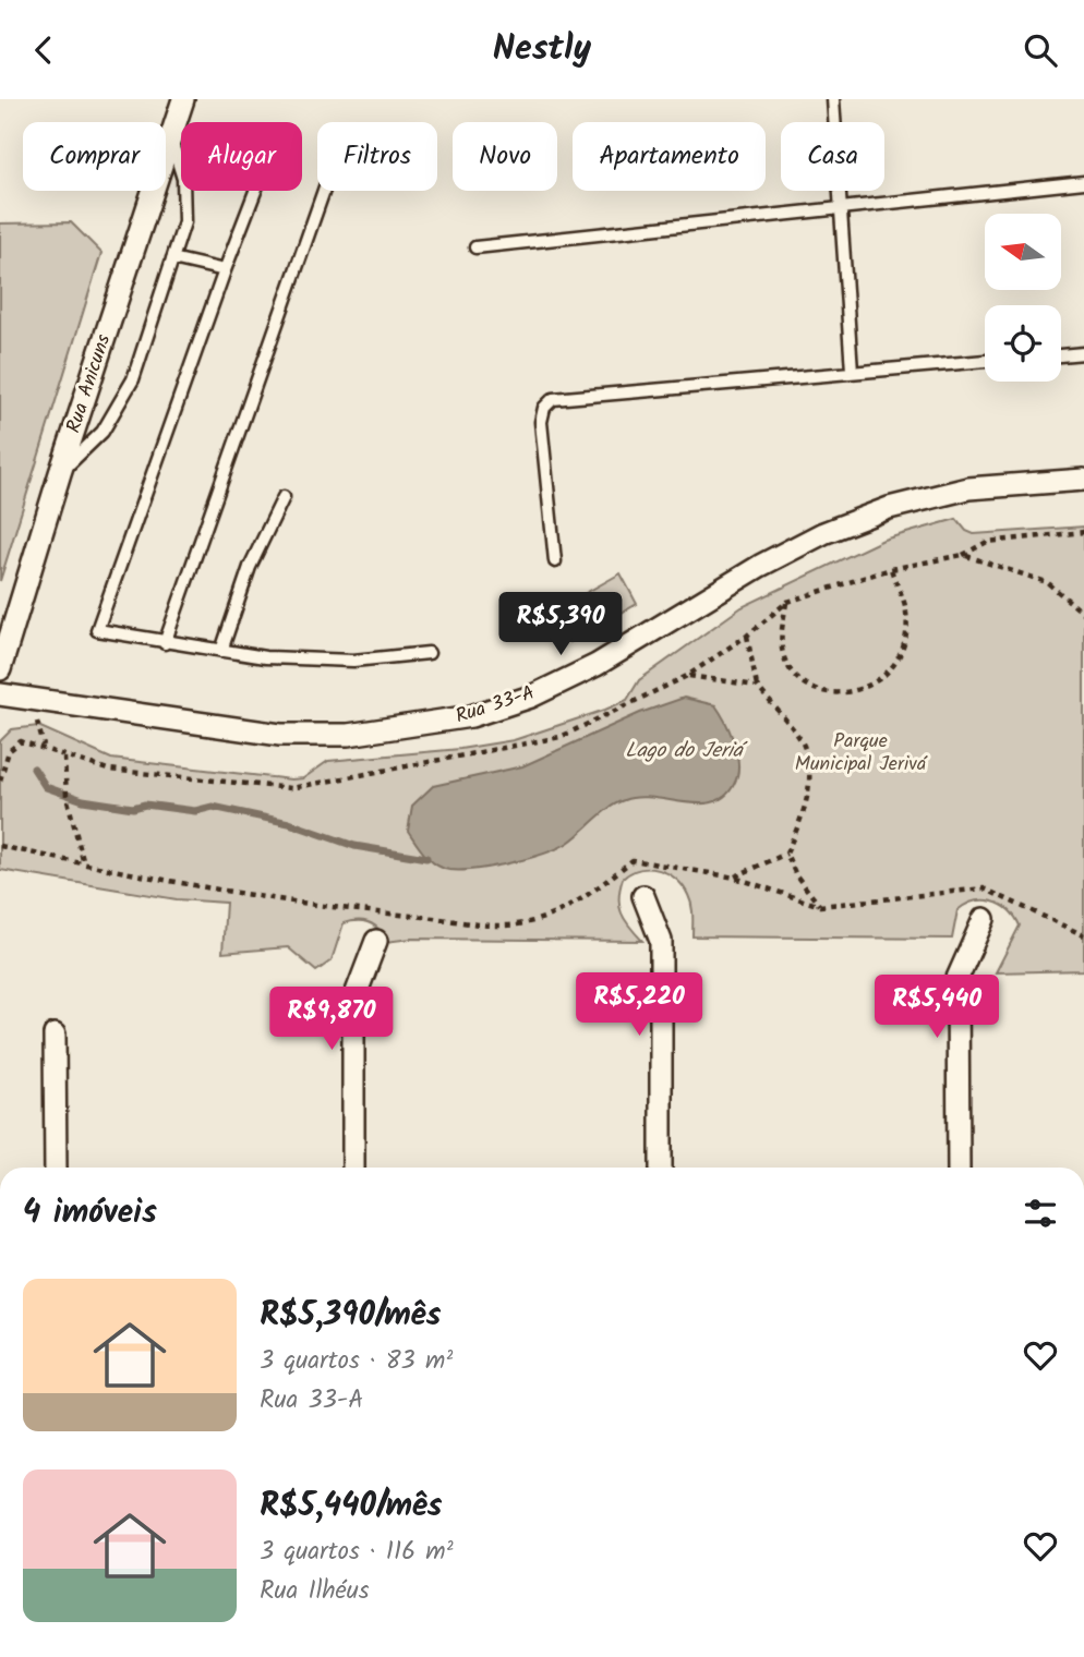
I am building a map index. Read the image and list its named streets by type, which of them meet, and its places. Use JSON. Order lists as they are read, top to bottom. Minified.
{"streets":{"street":["Rua Anicuns","Rua 33-A"]},"water":["Lago do Jeriá"],"parks":["Parque Municipal Jerivá"],"north":"left","page":{"header":"Nestly","chip":["Comprar","Alugar","Filtros","Novo","Apartamento","Casa"],"price":["R$5,390","R$5,220","R$5,440","R$9,870"],"heading":"4 imóveis","list":[{"name":"R$5,390/mês","note":"3 quartos · 83 m² · Rua 33-A"},{"name":"R$5,440/mês","note":"3 quartos · 116 m² · Rua Ilhéus"}]}}
